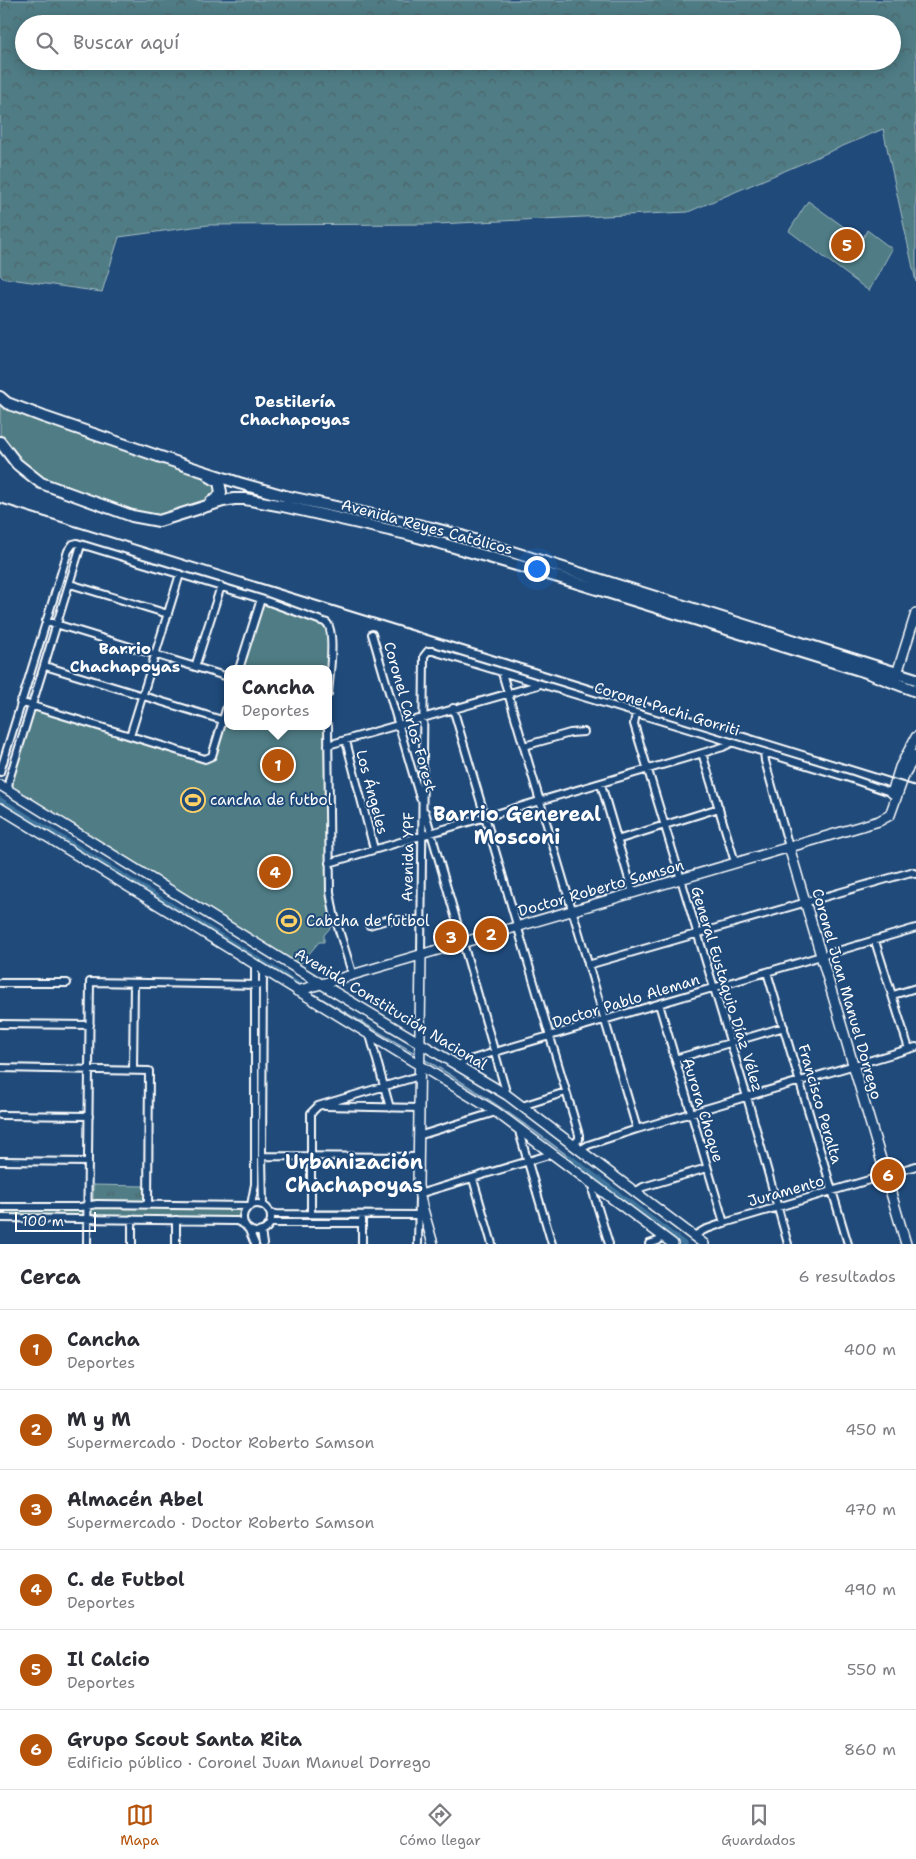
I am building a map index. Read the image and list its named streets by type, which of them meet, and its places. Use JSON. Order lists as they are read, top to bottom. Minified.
{"streets":{"main road":["Avenida Reyes Católicos","Avenida YPF","Doctor Roberto Samson","Coronel Juan Manuel Dorrego","Avenida Constitución Nacional"],"street":["Coronel Pachi Gorriti","Coronel Carlos Forest","Los Ángeles","General Eustaquio Díaz Vélez","Doctor Pablo Aleman","Francisco Peralta","Aurora Choque","Juramento"]},"crossings":[["Coronel Pachi Gorriti","Avenida YPF"],["Coronel Pachi Gorriti","Doctor Roberto Samson"],["Coronel Pachi Gorriti","General Eustaquio Díaz Vélez"],["Coronel Pachi Gorriti","Coronel Juan Manuel Dorrego"],["Coronel Carlos Forest","Avenida YPF"],["Coronel Carlos Forest","Doctor Roberto Samson"],["Coronel Carlos Forest","Doctor Pablo Aleman"],["Coronel Carlos Forest","Avenida Constitución Nacional"],["Avenida YPF","Doctor Roberto Samson"],["Avenida YPF","Avenida Constitución Nacional"],["Doctor Roberto Samson","General Eustaquio Díaz Vélez"],["Doctor Roberto Samson","Coronel Juan Manuel Dorrego"],["Doctor Roberto Samson","Avenida Constitución Nacional"],["General Eustaquio Díaz Vélez","Doctor Pablo Aleman"],["General Eustaquio Díaz Vélez","Juramento"],["Coronel Juan Manuel Dorrego","Doctor Pablo Aleman"],["Coronel Juan Manuel Dorrego","Juramento"],["Doctor Pablo Aleman","Avenida Constitución Nacional"],["Doctor Pablo Aleman","Francisco Peralta"],["Doctor Pablo Aleman","Aurora Choque"],["Avenida Constitución Nacional","Juramento"],["Francisco Peralta","Juramento"],["Aurora Choque","Juramento"]],"districts":["Destilería Chachapoyas","Barrio Chachapoyas","Barrio Genereal Mosconi","Urbanización Chachapoyas"],"places":{"sports":["cancha de futbol","Cabcha de futbol"]},"scale_bar":"100 m","page":{"search":"Buscar aquí","pins":["5","1","4","2","3","6"],"popup":["Cancha","Deportes"],"scale":"100 m","heading":["Cerca","6 resultados"],"list":[{"mark":"1","name":"Cancha","note":"Deportes","value":"400 m"},{"mark":"2","name":"M y M","note":"Supermercado · Doctor Roberto Samson","value":"450 m"},{"mark":"3","name":"Almacén Abel","note":"Supermercado · Doctor Roberto Samson","value":"470 m"},{"mark":"4","name":"C. de Futbol","note":"Deportes","value":"490 m"},{"mark":"5","name":"Il Calcio","note":"Deportes","value":"550 m"},{"mark":"6","name":"Grupo Scout Santa Rita","note":"Edificio público · Coronel Juan Manuel Dorrego","value":"860 m"}],"nav":["Mapa","Cómo llegar","Guardados"]}}
